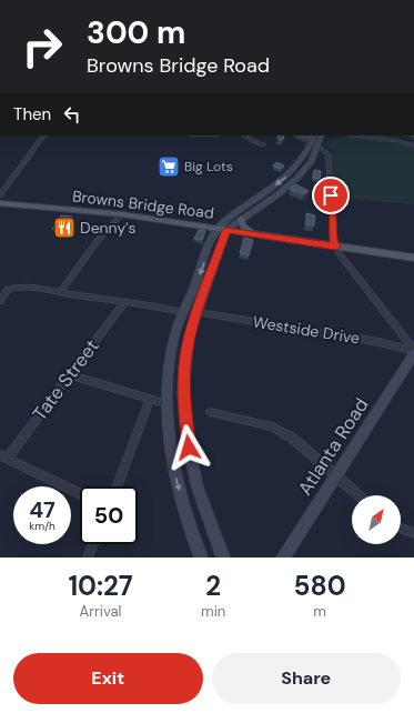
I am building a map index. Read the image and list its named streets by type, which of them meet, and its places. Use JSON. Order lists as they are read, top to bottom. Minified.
{"streets":{"main road":["Browns Bridge Road","Atlanta Road"],"street":["Westside Drive","Tate Street"]},"crossings":[["Westside Drive","Atlanta Road"]],"places":{"supermarket":["Big Lots"],"restaurant":["Denny's"]},"north":"top right","page":{"turn":["300 m","Browns Bridge Road"],"then":"Then","speed":"47 km/h","limit":"50","eta":["10:27","Arrival","2","min","580","m"],"buttons":["Exit","Share"]}}
